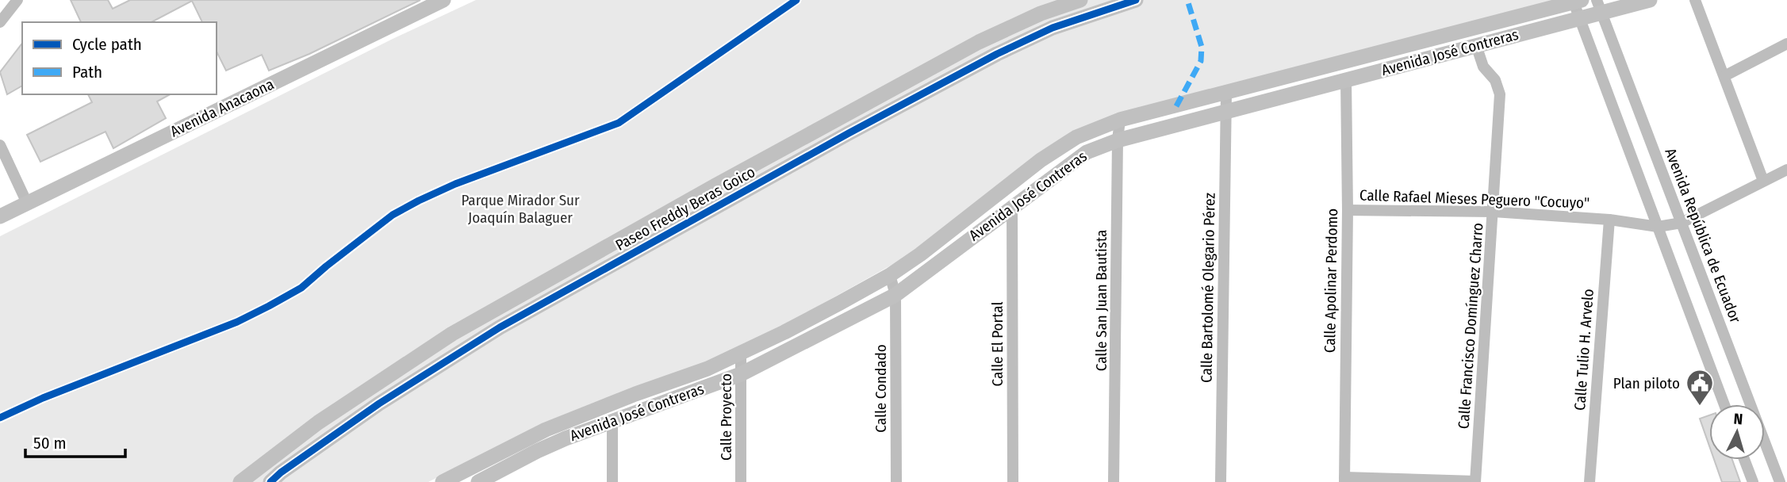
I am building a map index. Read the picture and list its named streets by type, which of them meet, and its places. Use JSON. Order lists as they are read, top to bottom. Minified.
{"streets":{"main road":["Avenida José Contreras","Avenida Anacaona","Paseo Freddy Beras Goico"],"street":["Calle Rafael Mieses Peguero \"Cocuyo\"","Avenida República de Ecuador","Calle Apolinar Perdomo","Calle Bartolomé Olegario Pérez","Calle San Juan Bautista","Calle Francisco Domínguez Charro","Calle El Portal","Calle Tulio H. Arvelo","Calle Condado","Calle Proyecto"]},"crossings":[["Avenida José Contreras","Avenida República de Ecuador"],["Avenida José Contreras","Calle Apolinar Perdomo"],["Avenida José Contreras","Calle Bartolomé Olegario Pérez"],["Avenida José Contreras","Calle San Juan Bautista"],["Avenida José Contreras","Calle Francisco Domínguez Charro"],["Avenida José Contreras","Calle El Portal"],["Avenida José Contreras","Calle Condado"],["Avenida José Contreras","Calle Proyecto"],["Calle Rafael Mieses Peguero \"Cocuyo\"","Avenida República de Ecuador"],["Calle Rafael Mieses Peguero \"Cocuyo\"","Calle Apolinar Perdomo"],["Calle Rafael Mieses Peguero \"Cocuyo\"","Calle Francisco Domínguez Charro"],["Calle Rafael Mieses Peguero \"Cocuyo\"","Calle Tulio H. Arvelo"]],"parks":["Parque Mirador Sur Joaquín Balaguer"],"places":{"public building":["Plan piloto"]},"legend":["Cycle path","Path"],"scale_bar":"50 m","north":"top"}
